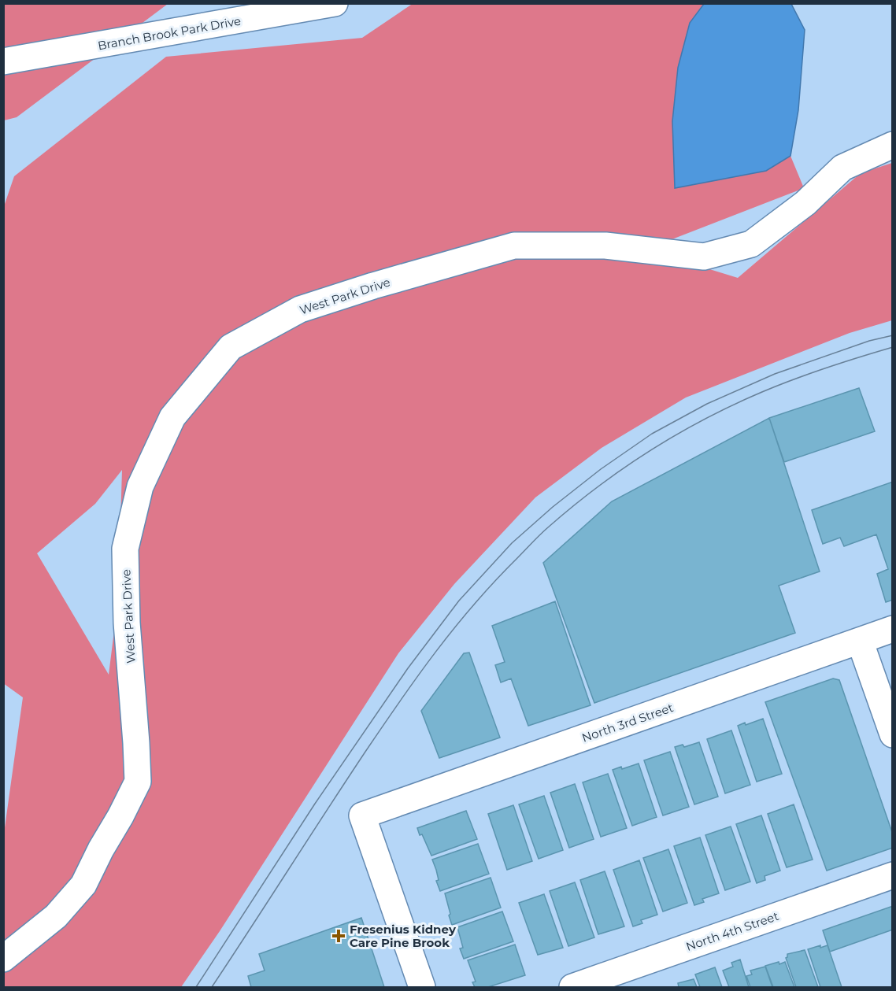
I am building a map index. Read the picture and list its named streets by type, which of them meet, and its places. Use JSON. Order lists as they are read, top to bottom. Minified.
{"streets":{"street":["Branch Brook Park Drive","West Park Drive","North 3rd Street","North 4th Street"]},"places":{"health":["Fresenius Kidney Care Pine Brook"]}}
